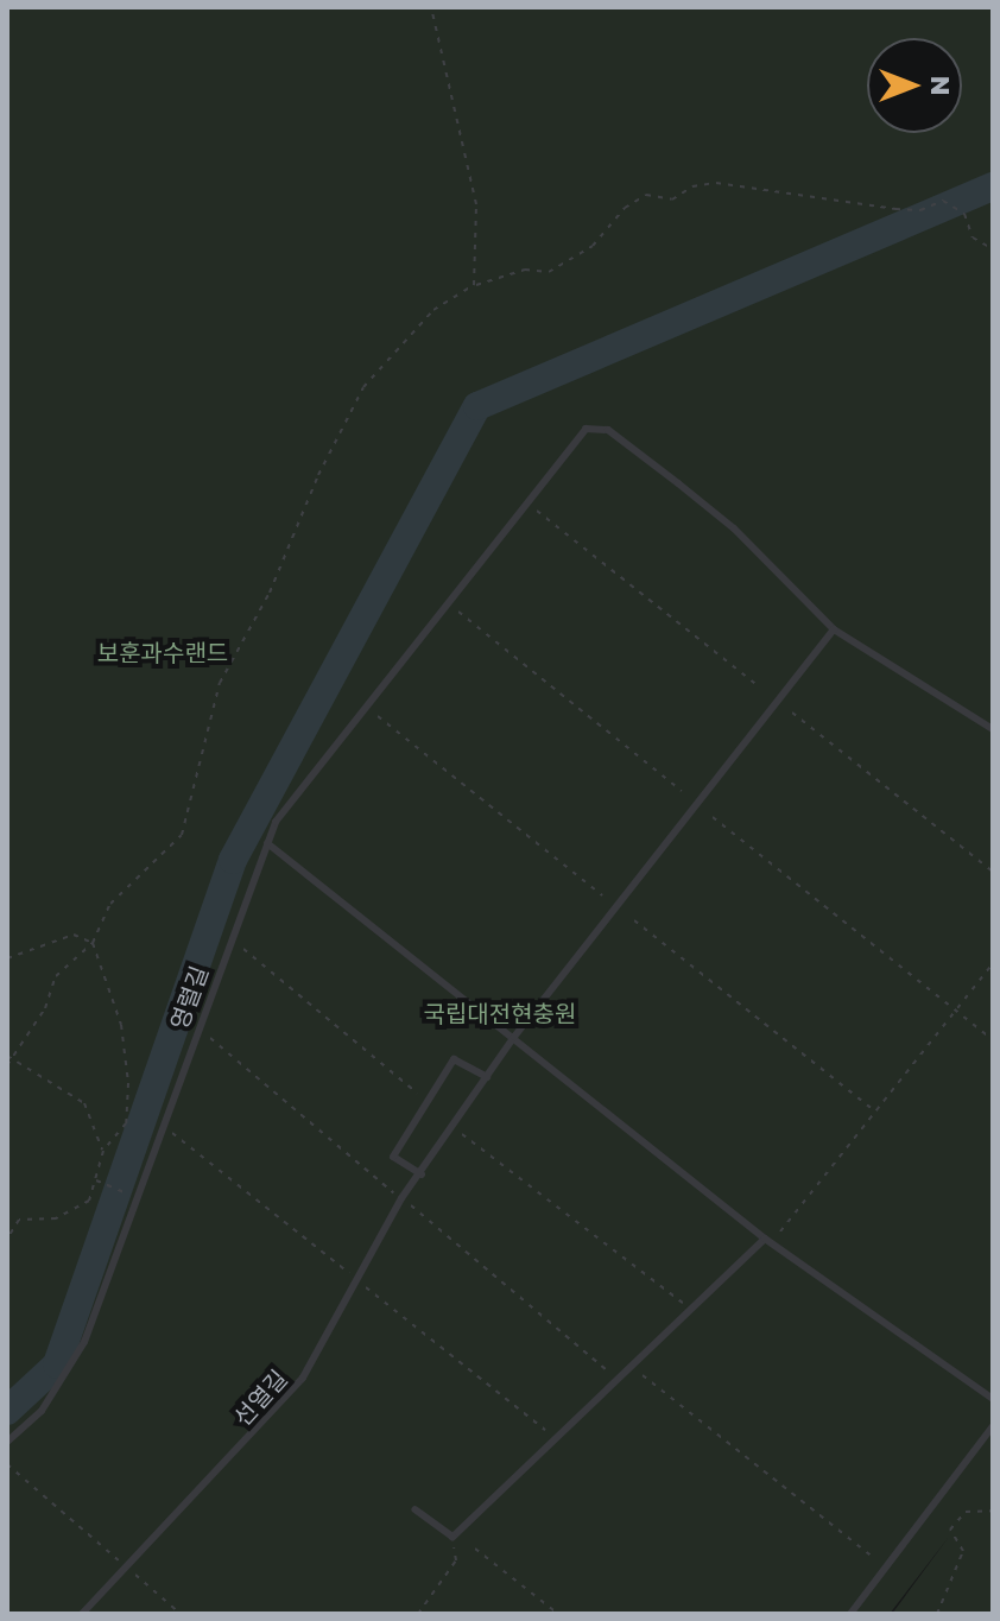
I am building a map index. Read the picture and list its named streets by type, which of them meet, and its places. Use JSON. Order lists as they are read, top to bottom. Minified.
{"streets":{"lane":["영렬길","선열길"]},"parks":["보훈과수랜드","국립대전현충원"],"north":"right"}
